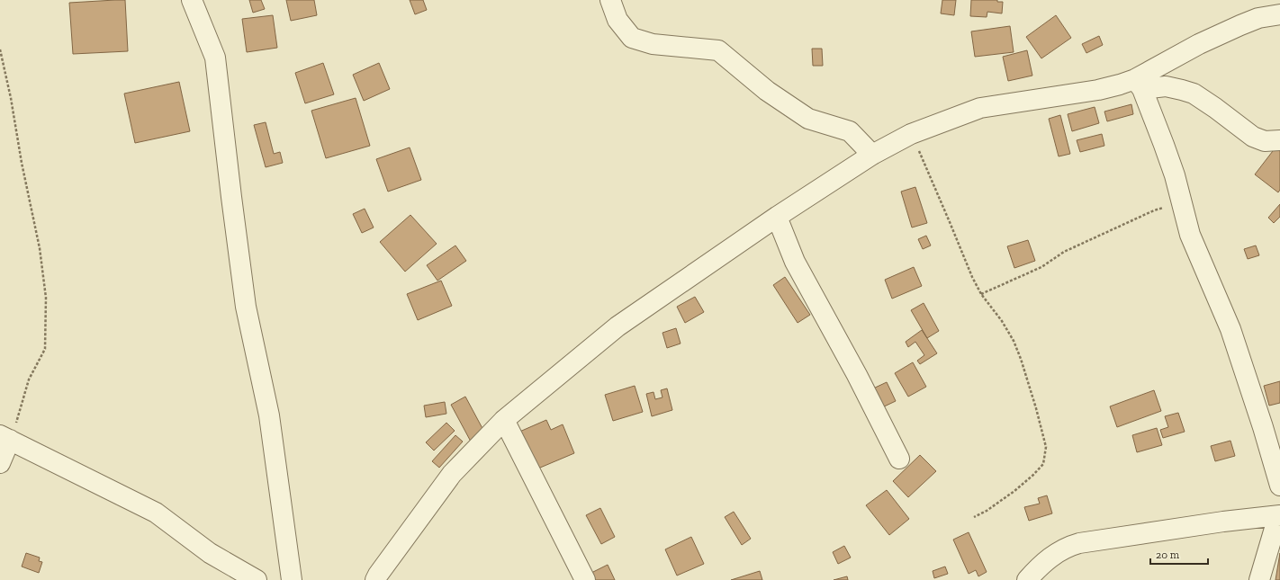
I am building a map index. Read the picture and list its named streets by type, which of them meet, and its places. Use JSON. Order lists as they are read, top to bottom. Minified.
{"scale_bar":"20 m"}
